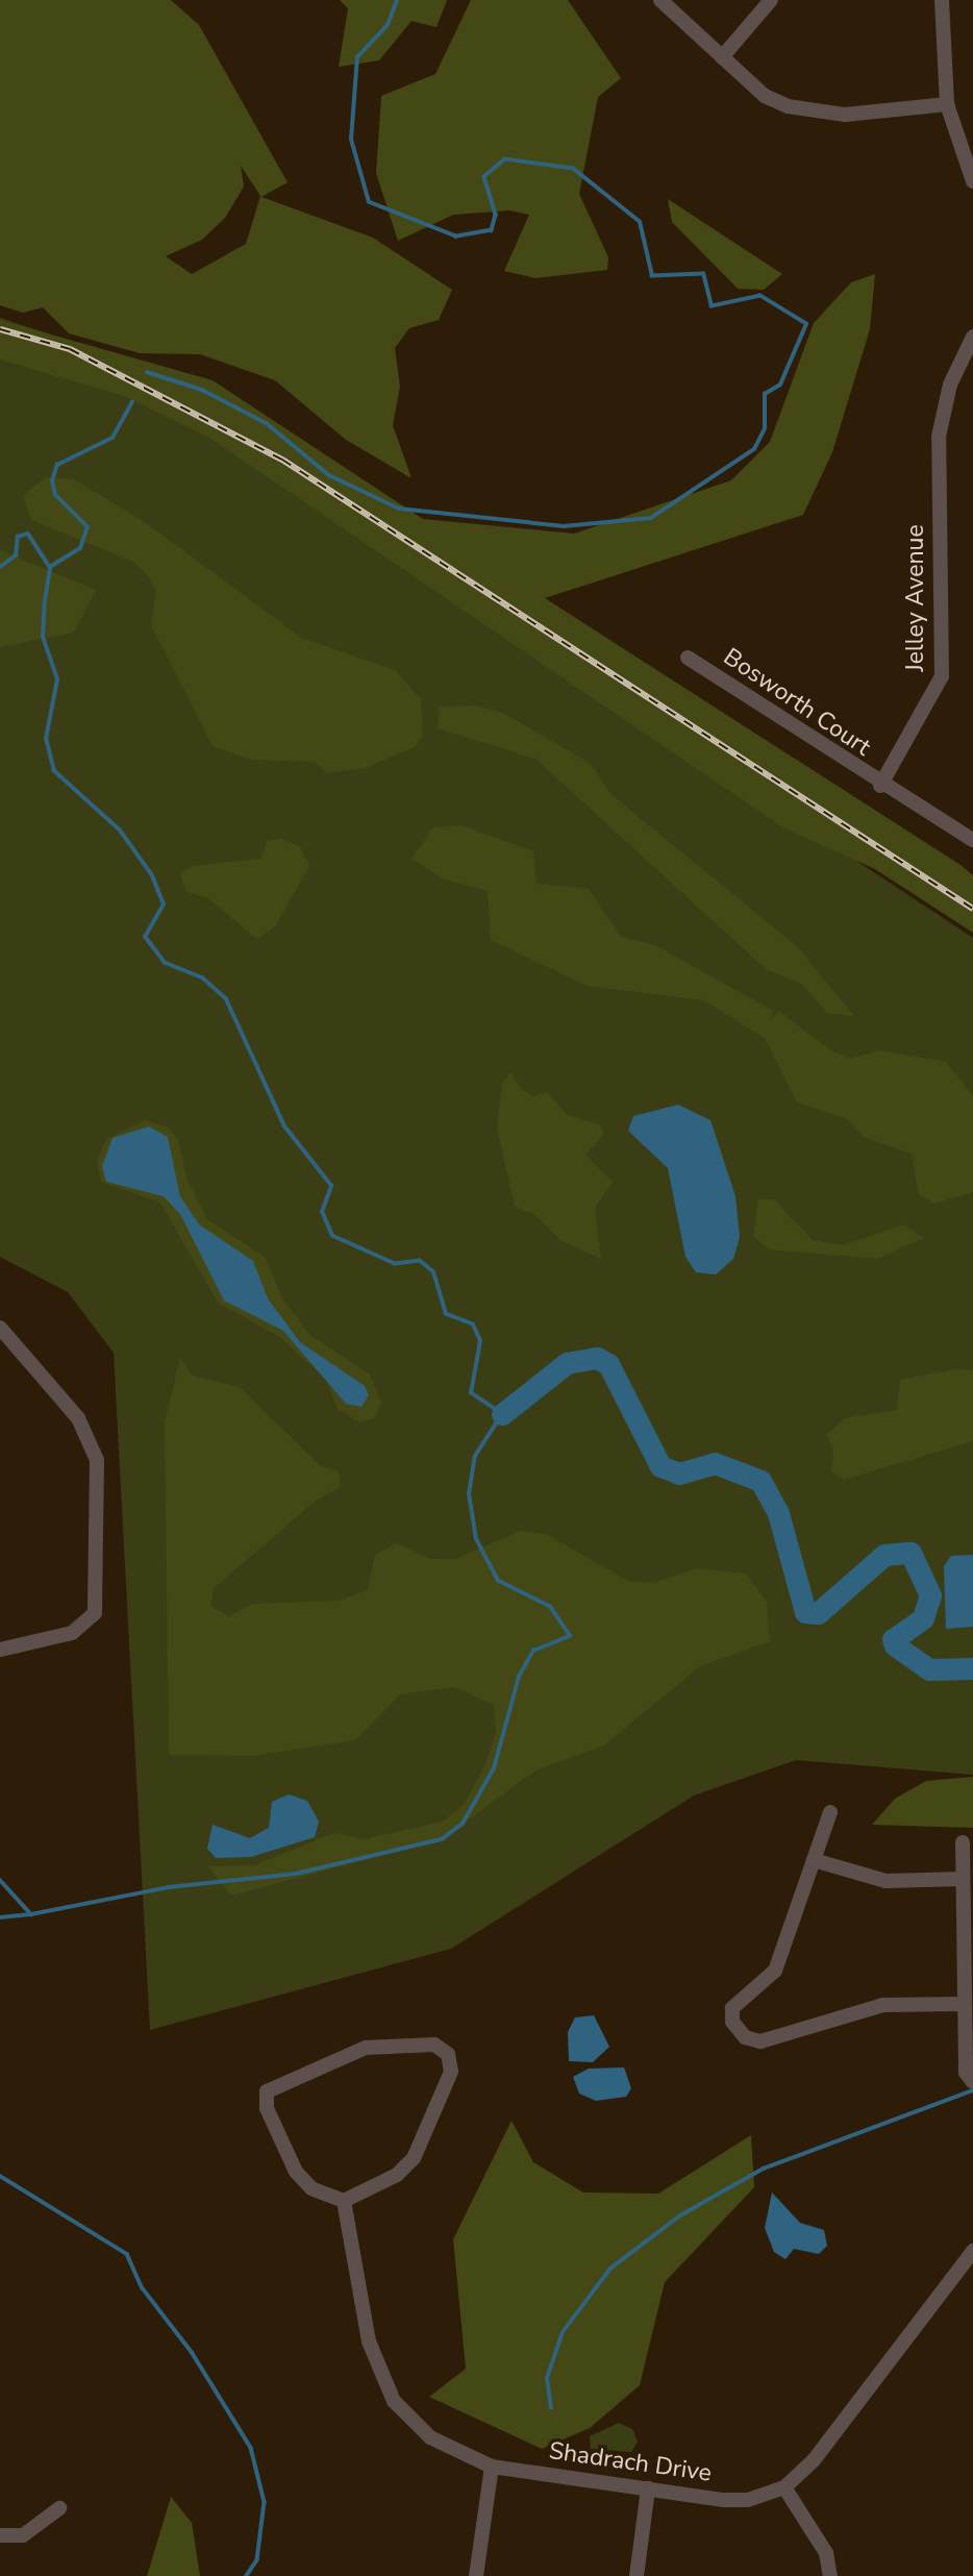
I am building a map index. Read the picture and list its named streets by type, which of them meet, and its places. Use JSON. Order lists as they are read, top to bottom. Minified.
{"streets":{"street":["Jelley Avenue","Bosworth Court","Shadrach Drive"]},"crossings":[["Jelley Avenue","Bosworth Court"]]}
